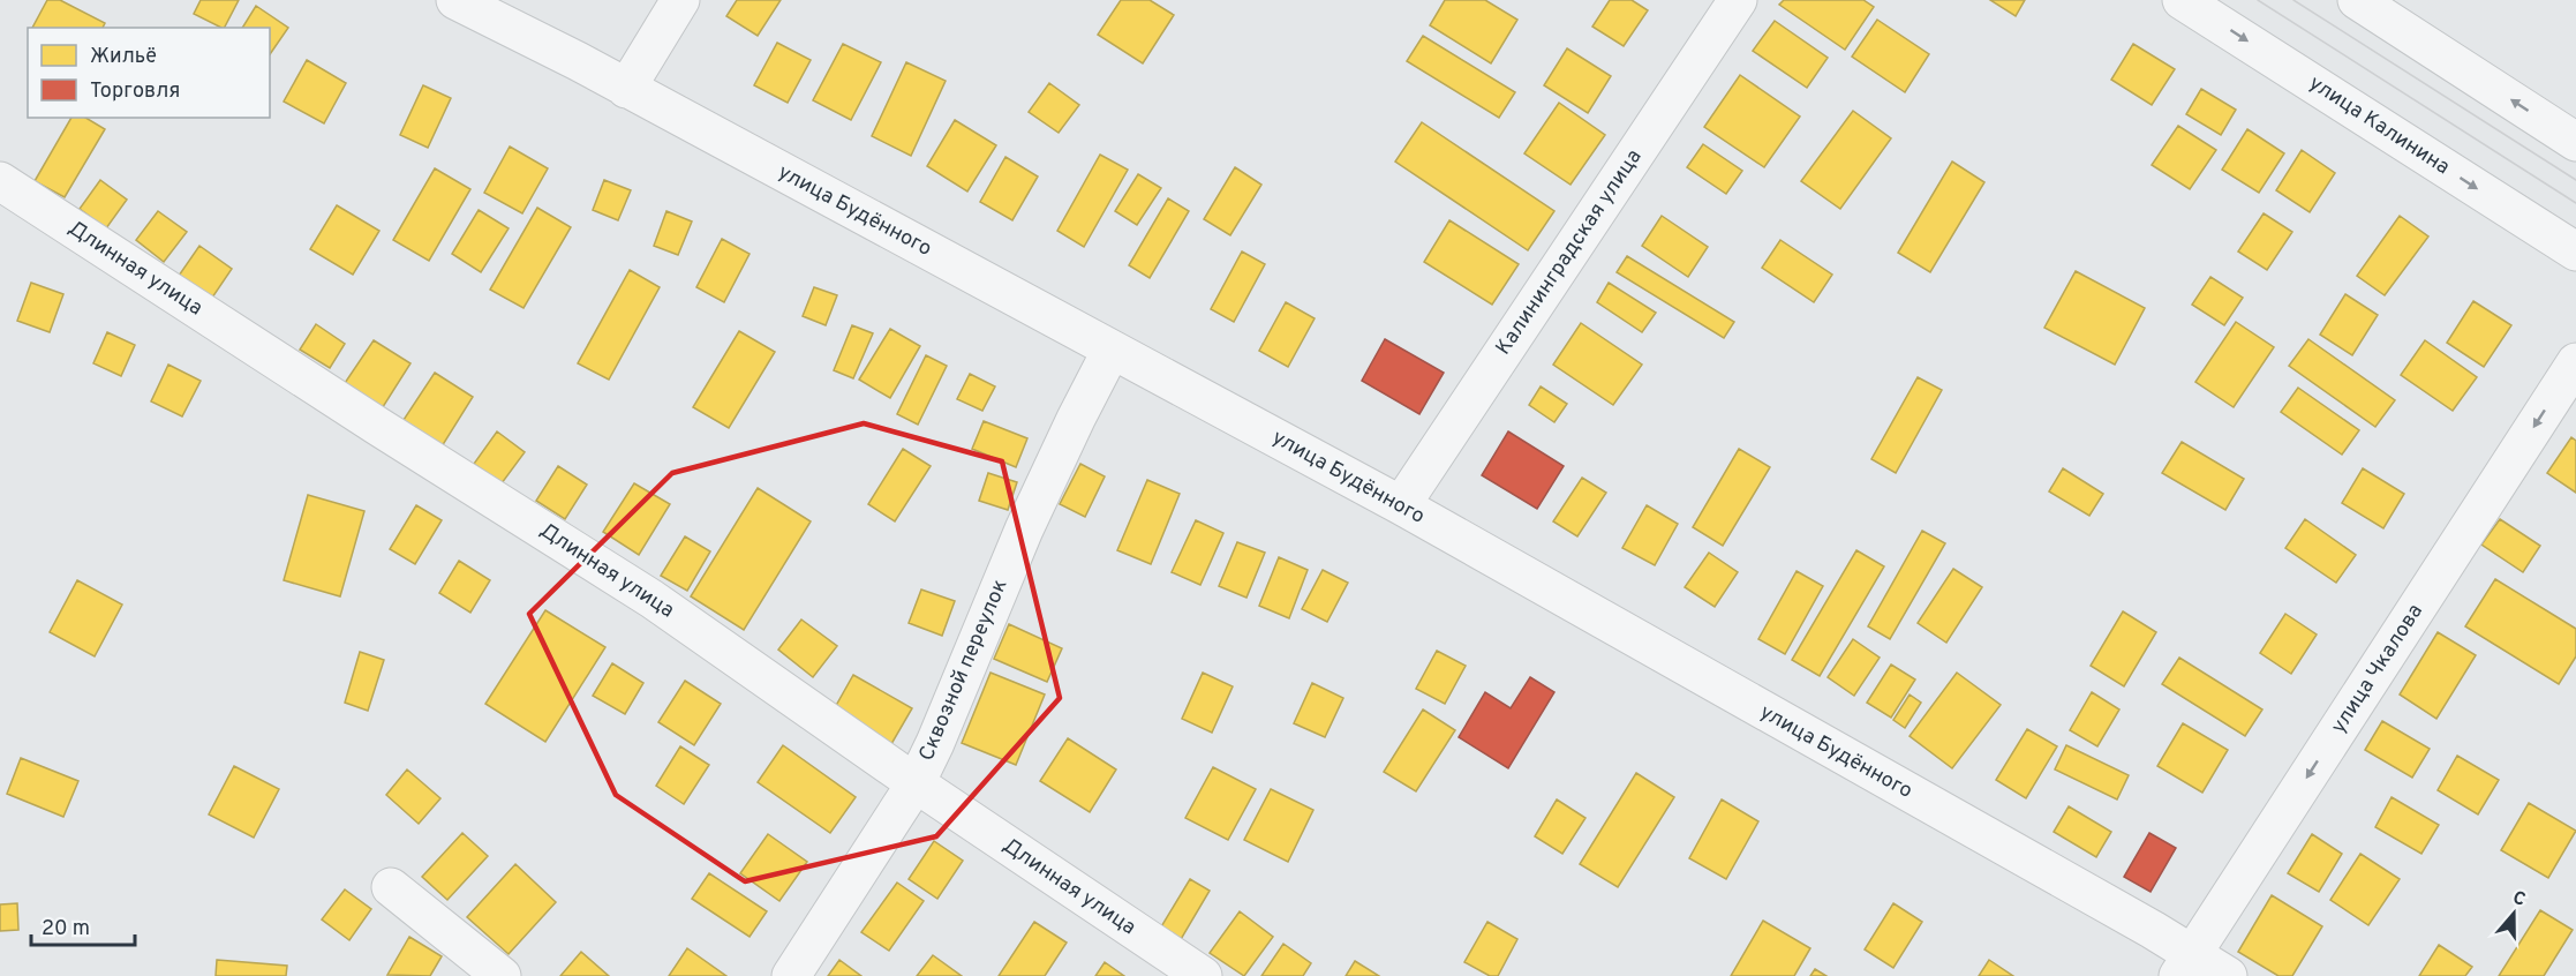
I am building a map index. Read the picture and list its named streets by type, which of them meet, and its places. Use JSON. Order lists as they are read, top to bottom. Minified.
{"streets":{"street":["улица Калинина","улица Будённого","Калининградская улица","Длинная улица","улица Чкалова","Сквозной переулок"]},"crossings":[["улица Будённого","Калининградская улица"],["улица Будённого","улица Чкалова"],["улица Будённого","Сквозной переулок"],["Длинная улица","Сквозной переулок"]],"one_way":["улица Чкалова"],"legend":["Жильё","Торговля"],"scale_bar":"20 m","north":"top"}
